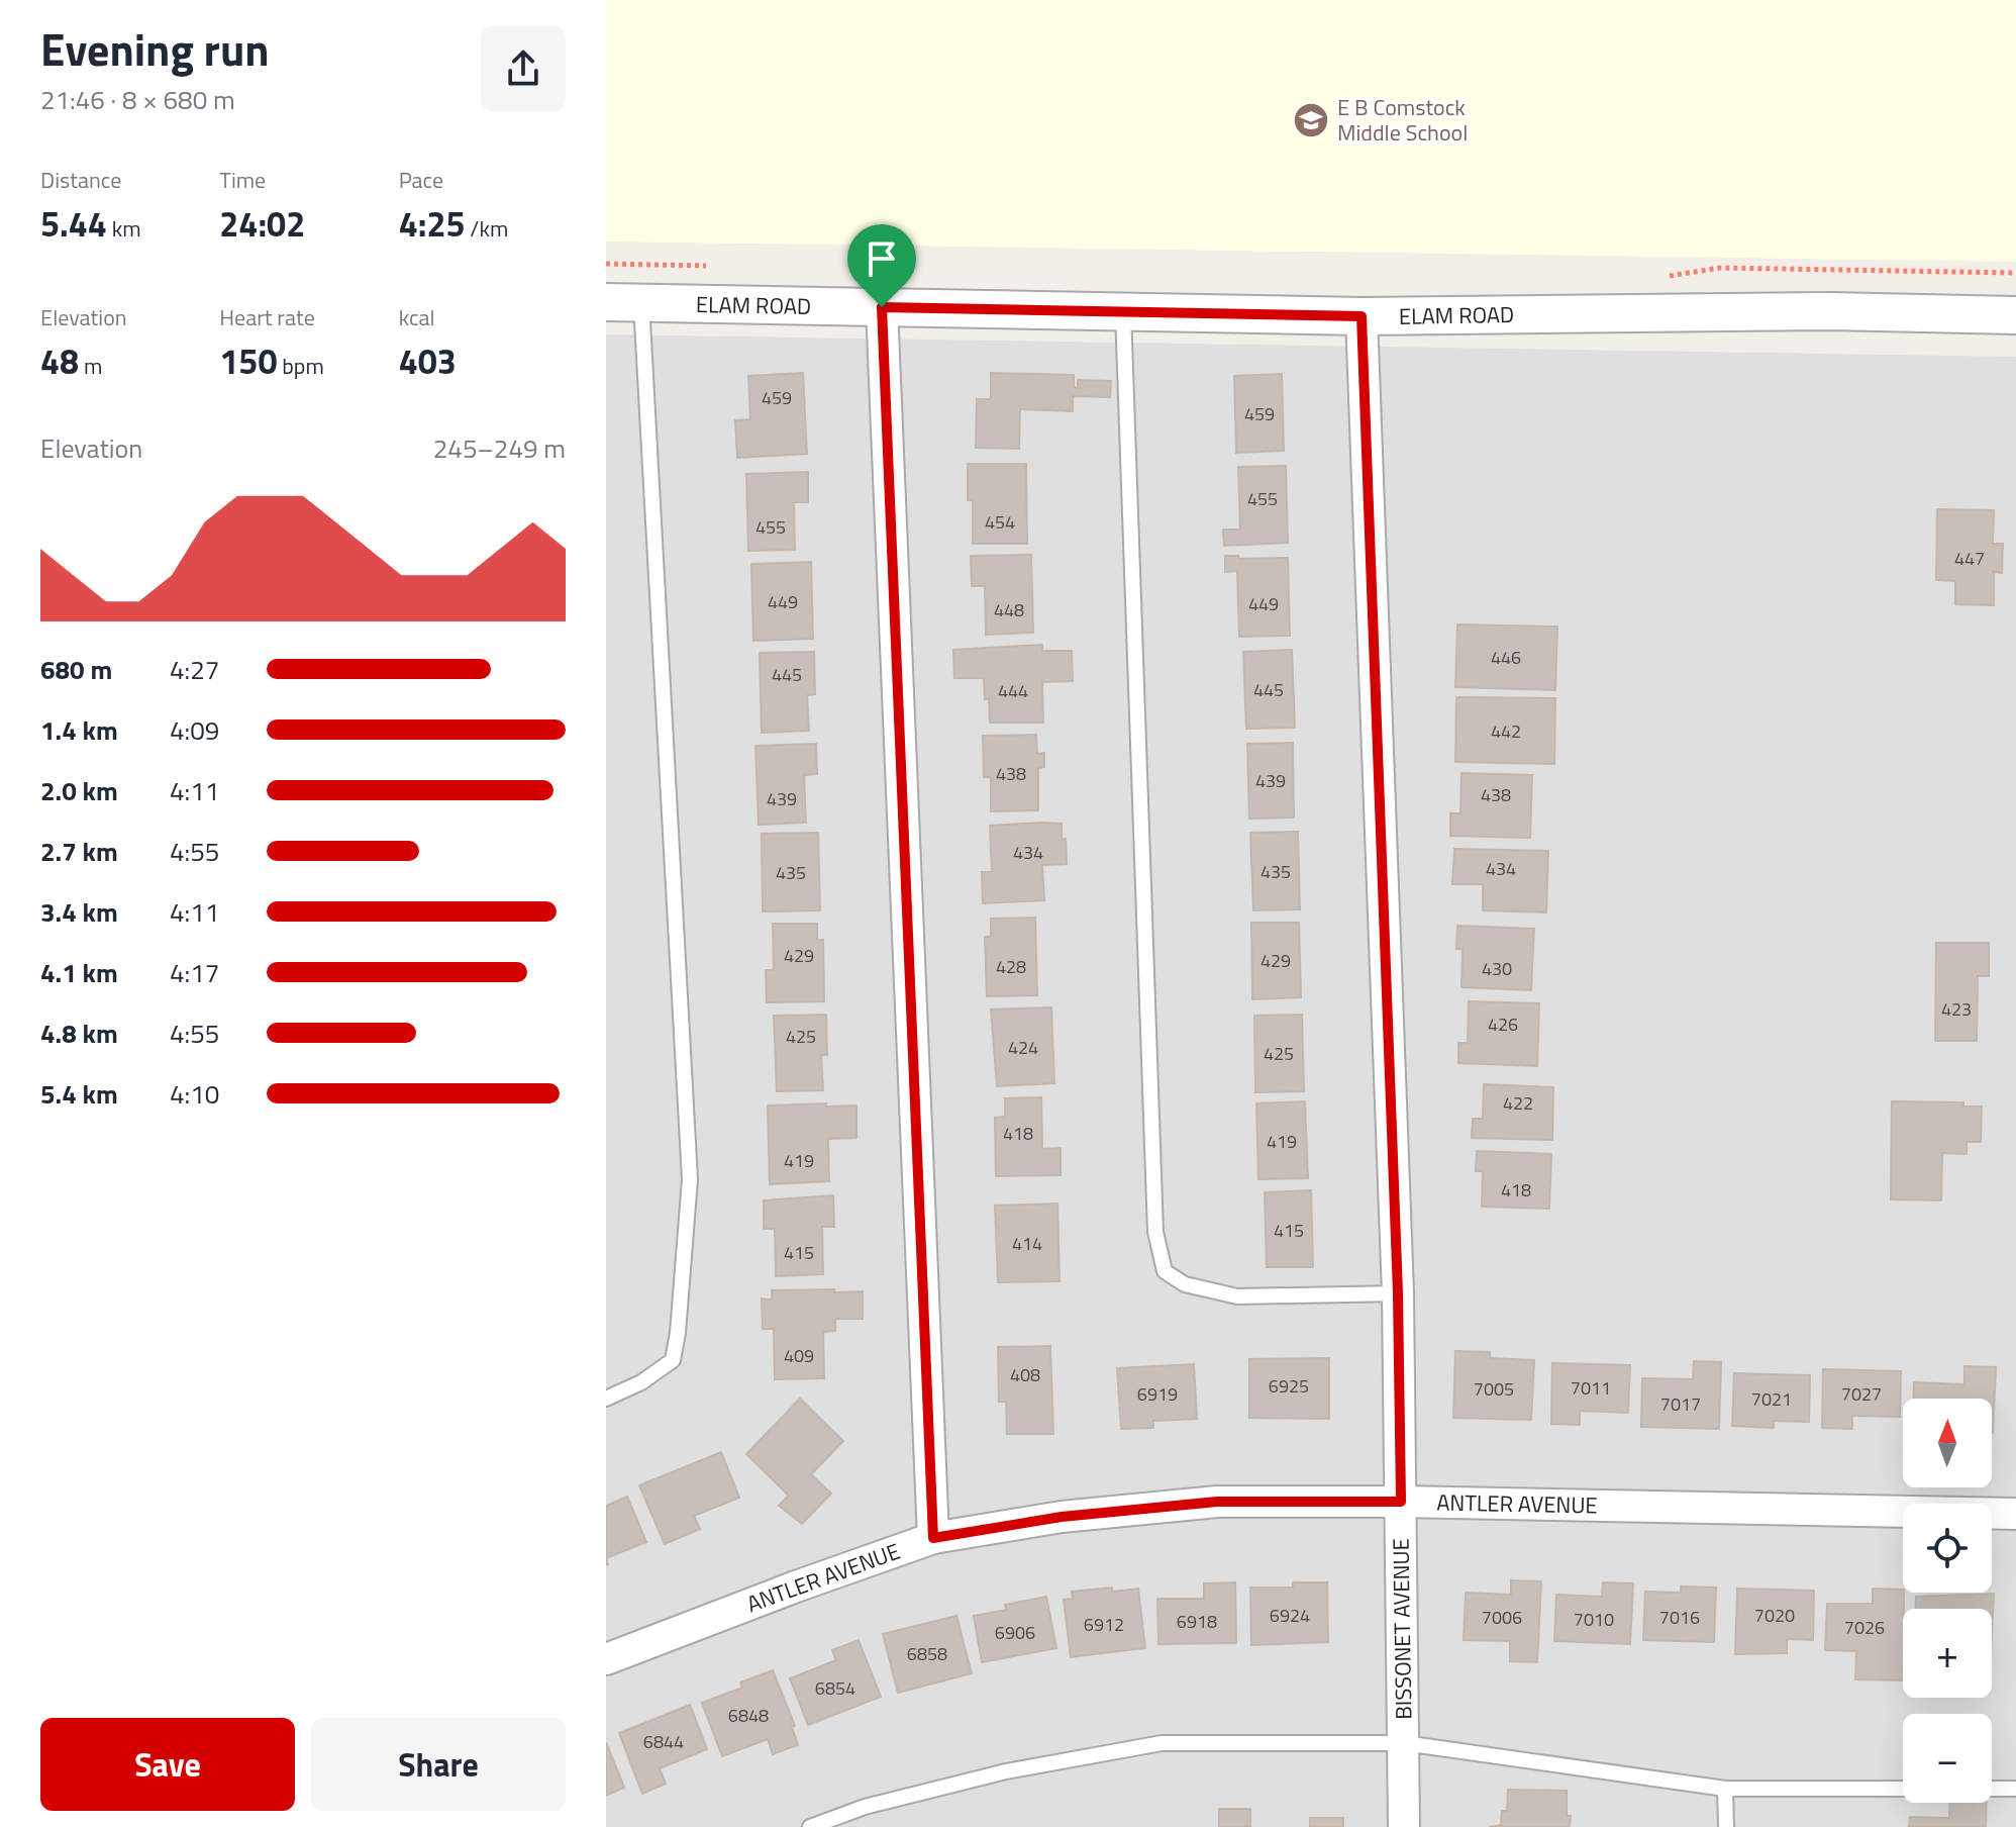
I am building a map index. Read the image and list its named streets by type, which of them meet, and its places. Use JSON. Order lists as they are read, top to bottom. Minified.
{"streets":{"street":["ELAM ROAD","ANTLER AVENUE","BISSONET AVENUE"]},"crossings":[["ELAM ROAD","BISSONET AVENUE"],["ANTLER AVENUE","BISSONET AVENUE"]],"places":{"school or university":["E B Comstock Middle School"]},"house_numbers":["459","459","455","454","455","447","449","449","448","446","445","445","444","442","438","439","438","439","434","434","435","435","429","429","428","430","423","426","425","424","425","422","418","419","419","418","415","414","415","409","408","6925","7011","7005","6919","7027","7021","7017","6924","7020","7006","7016","7010","6918","6912","7026","6906","6858","6854","6848","6844"],"north":"top","page":{"heading":["Evening run","21:46 · 8 × 680 m"],"stats":[["Distance","5.44 km"],["Time","24:02"],["Pace","4:25 /km"],["Elevation","48 m"],["Heart rate","150 bpm"],["kcal","403"]],"chart":["Elevation","245–249 m"],"list":[{"name":"680 m","note":"4:27"},{"name":"1.4 km","note":"4:09"},{"name":"2.0 km","note":"4:11"},{"name":"2.7 km","note":"4:55"},{"name":"3.4 km","note":"4:11"},{"name":"4.1 km","note":"4:17"},{"name":"4.8 km","note":"4:55"},{"name":"5.4 km","note":"4:10"}],"map_buttons":["+","−"],"buttons":["Save","Share"]}}
